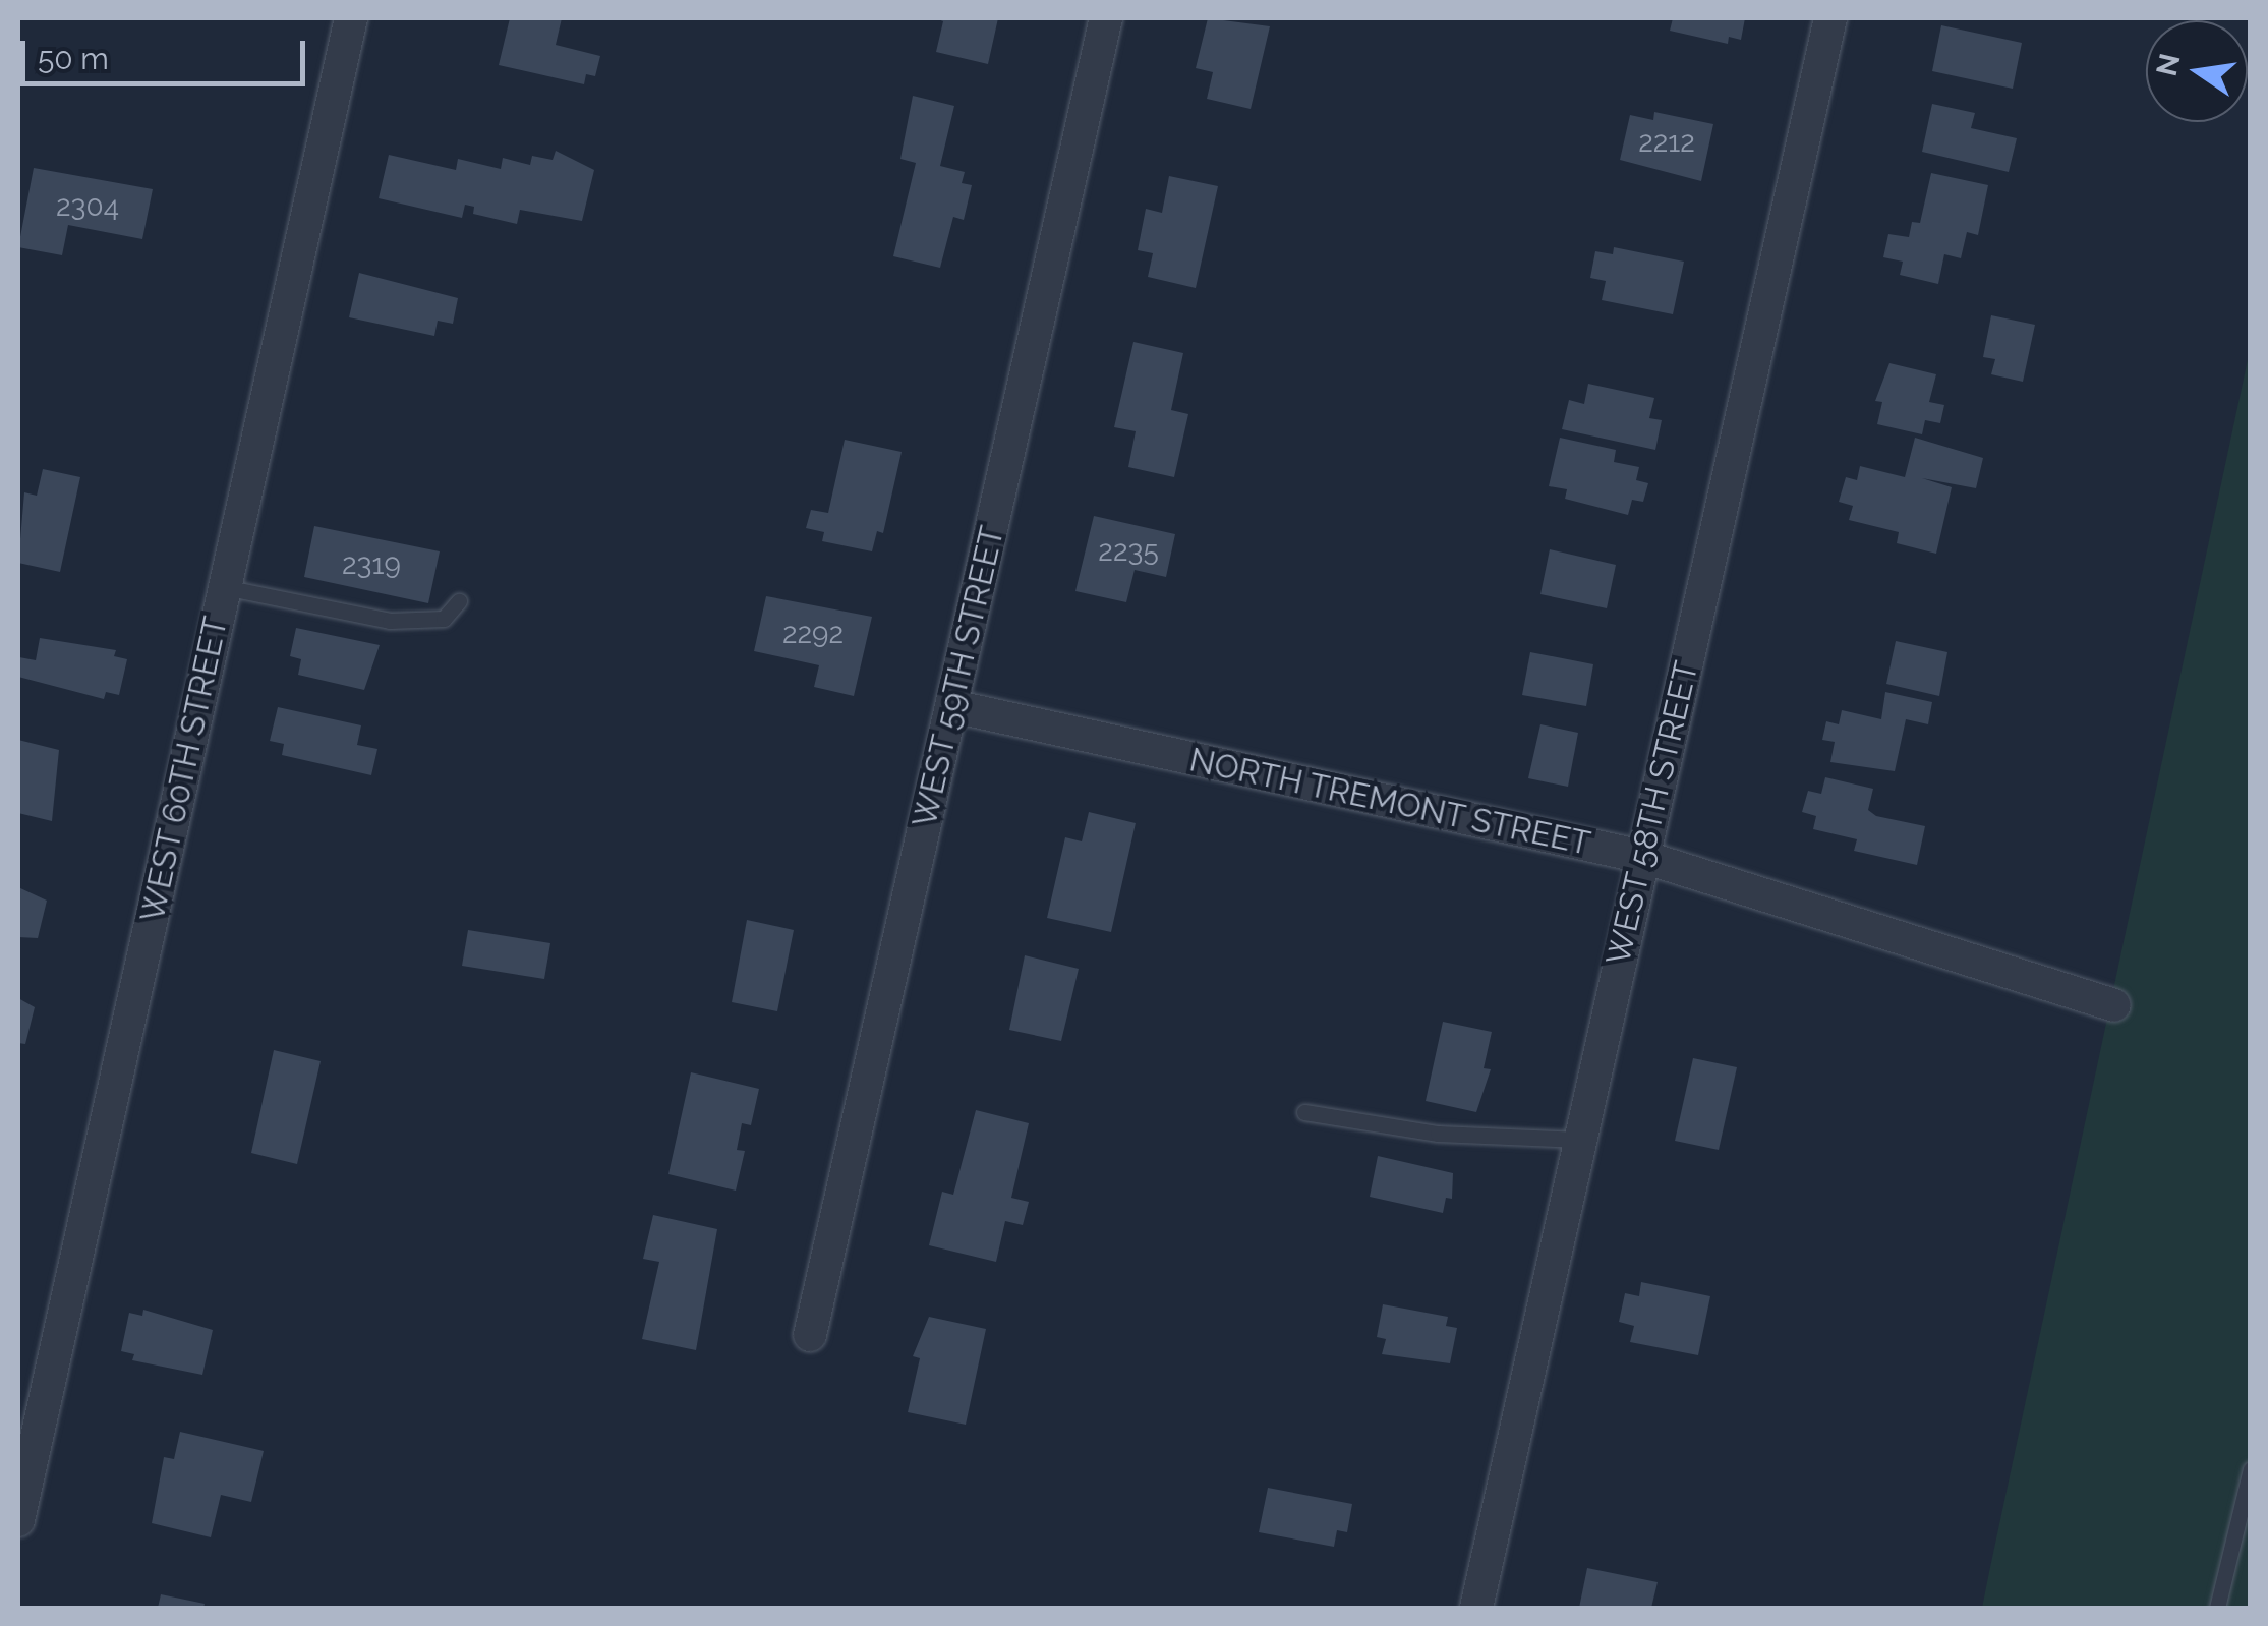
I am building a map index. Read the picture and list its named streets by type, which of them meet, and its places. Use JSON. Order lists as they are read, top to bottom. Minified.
{"streets":{"street":["WEST 59TH STREET","WEST 60TH STREET","NORTH TREMONT STREET","WEST 58TH STREET"]},"crossings":[["WEST 59TH STREET","NORTH TREMONT STREET"],["NORTH TREMONT STREET","WEST 58TH STREET"]],"house_numbers":["2212","2304","2235","2319","2292"],"scale_bar":"50 m","north":"left"}
